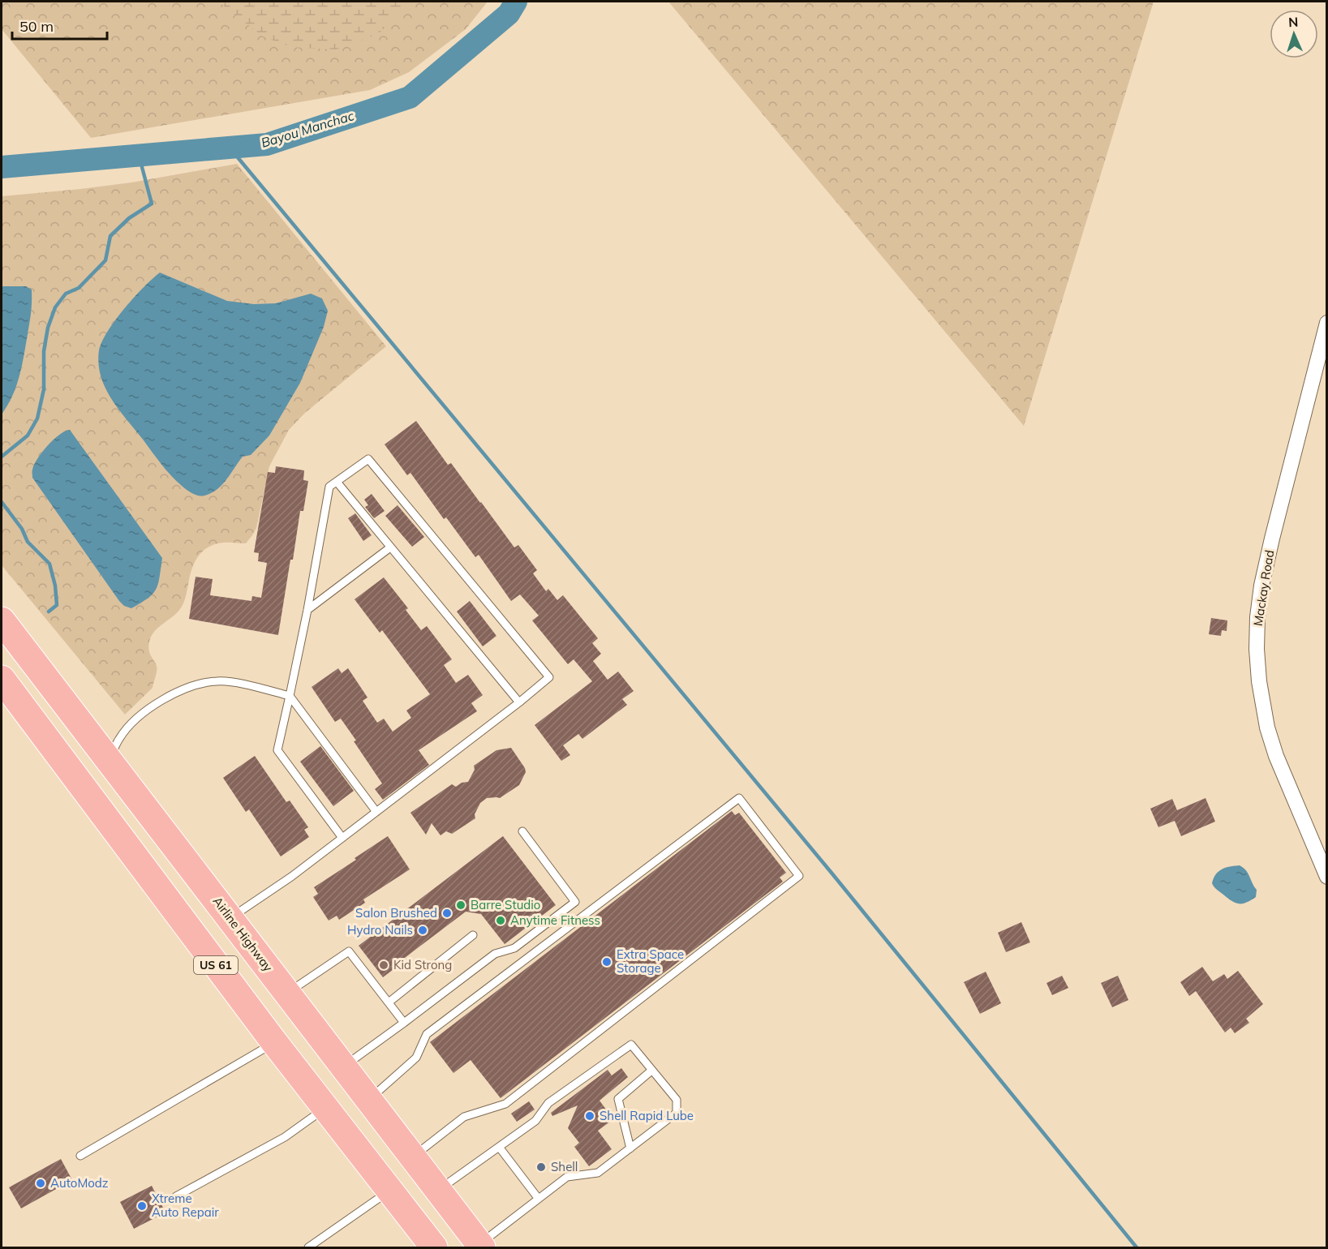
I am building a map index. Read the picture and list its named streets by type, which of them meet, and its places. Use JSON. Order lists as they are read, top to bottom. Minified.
{"streets":{"highway":["Airline Highway","US 61"],"street":["Mackay Road"]},"water":["Bayou Manchac"],"places":["Barre Studio","Salon Brushed","Anytime Fitness","Hydro Nails","Extra Space Storage","Kid Strong","Shell Rapid Lube","Shell","AutoModz","Xtreme Auto Repair"],"scale_bar":"50 m","north":"top"}
